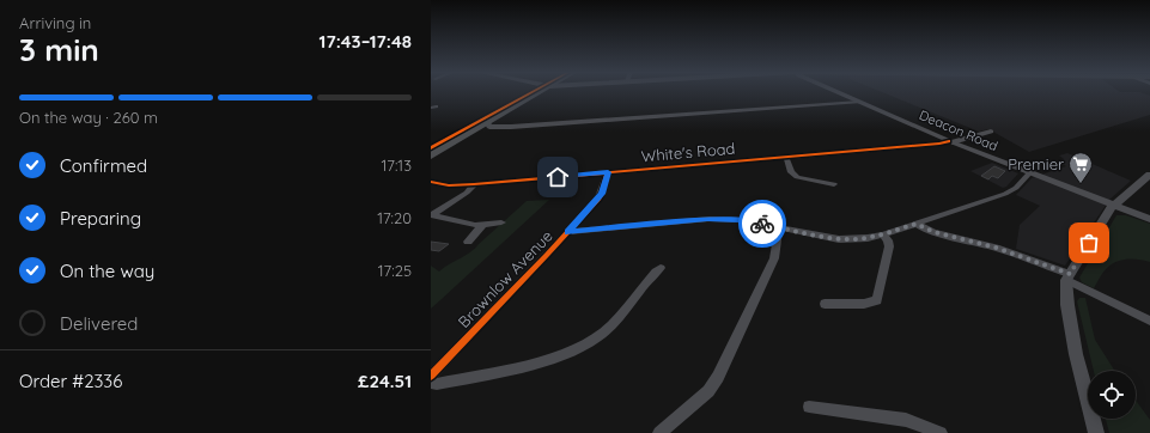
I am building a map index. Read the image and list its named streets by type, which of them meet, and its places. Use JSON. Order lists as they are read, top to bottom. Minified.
{"streets":{"street":["Deacon Road","White's Road","Brownlow Avenue"]},"crossings":[["Deacon Road","White's Road"],["White's Road","Brownlow Avenue"]],"places":{"supermarket":["Premier"]},"page":{"heading":["3 min","Arriving in","17:43–17:48"],"panel":["Order #2336","£24.51"],"bar":"On the way · 260 m","list":[["Confirmed","17:13"],["Preparing","17:20"],["On the way","17:25"],"Delivered"]}}
